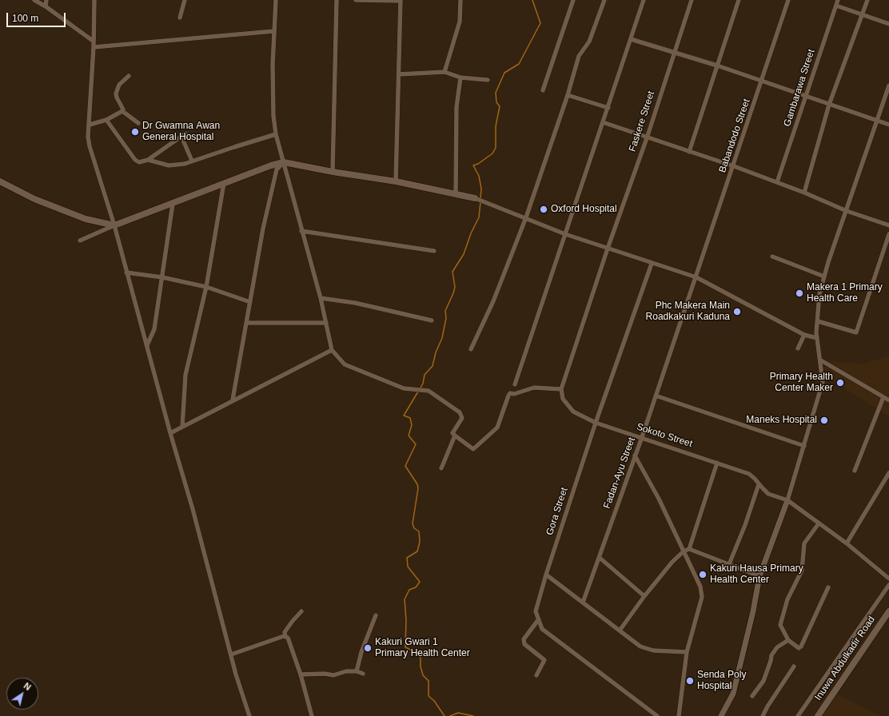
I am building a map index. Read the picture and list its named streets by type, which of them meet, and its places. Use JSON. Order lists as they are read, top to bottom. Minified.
{"streets":{"main road":["Inuwa Abdulkadir Road"],"street":["Gambarawa Street","Faskere Street","Babandodo Street","Sokoto Street","Fadan-Ayu Street","Gora Street"]},"crossings":[["Babandodo Street","Fadan-Ayu Street"],["Sokoto Street","Fadan-Ayu Street"],["Sokoto Street","Gora Street"]],"places":["Dr Gwamna Awan General Hospital","Oxford Hospital","Makera 1 Primary Health Care","Phc Makera Main Roadkakuri Kaduna","Primary Health Center Maker","Maneks Hospital","Kakuri Hausa Primary Health Center","Kakuri Gwari 1 Primary Health Center","Senda Poly Hospital"],"scale_bar":"100 m","north":"top right"}
